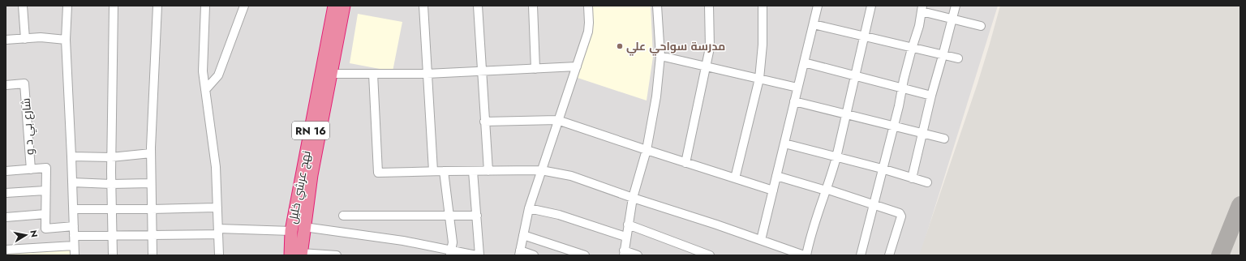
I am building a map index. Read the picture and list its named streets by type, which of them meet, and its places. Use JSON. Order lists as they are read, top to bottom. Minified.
{"streets":{"highway":["RN 16","نهج عرشي خليل"],"street":["شارع بي د و"]},"places":["مدرسة سواحي علي"],"north":"right"}
